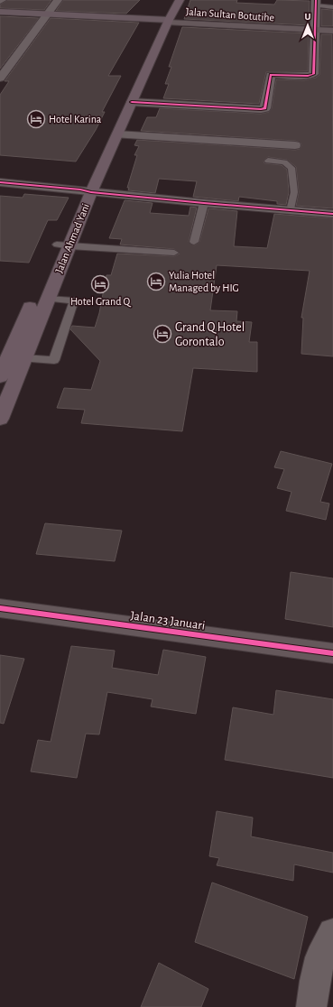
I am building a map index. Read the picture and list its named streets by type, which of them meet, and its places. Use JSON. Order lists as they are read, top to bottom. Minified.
{"streets":{"highway":["Jalan Ahmad Yani"],"main road":["Jalan Sultan Botutihe","Jalan 23 Januari"]},"crossings":[["Jalan Sultan Botutihe","Jalan Ahmad Yani"]],"places":{"hotel":["Hotel Karina","Yulia Hotel Managed by HIG","Hotel Grand Q","Grand Q Hotel Gorontalo"]},"north":"top"}
